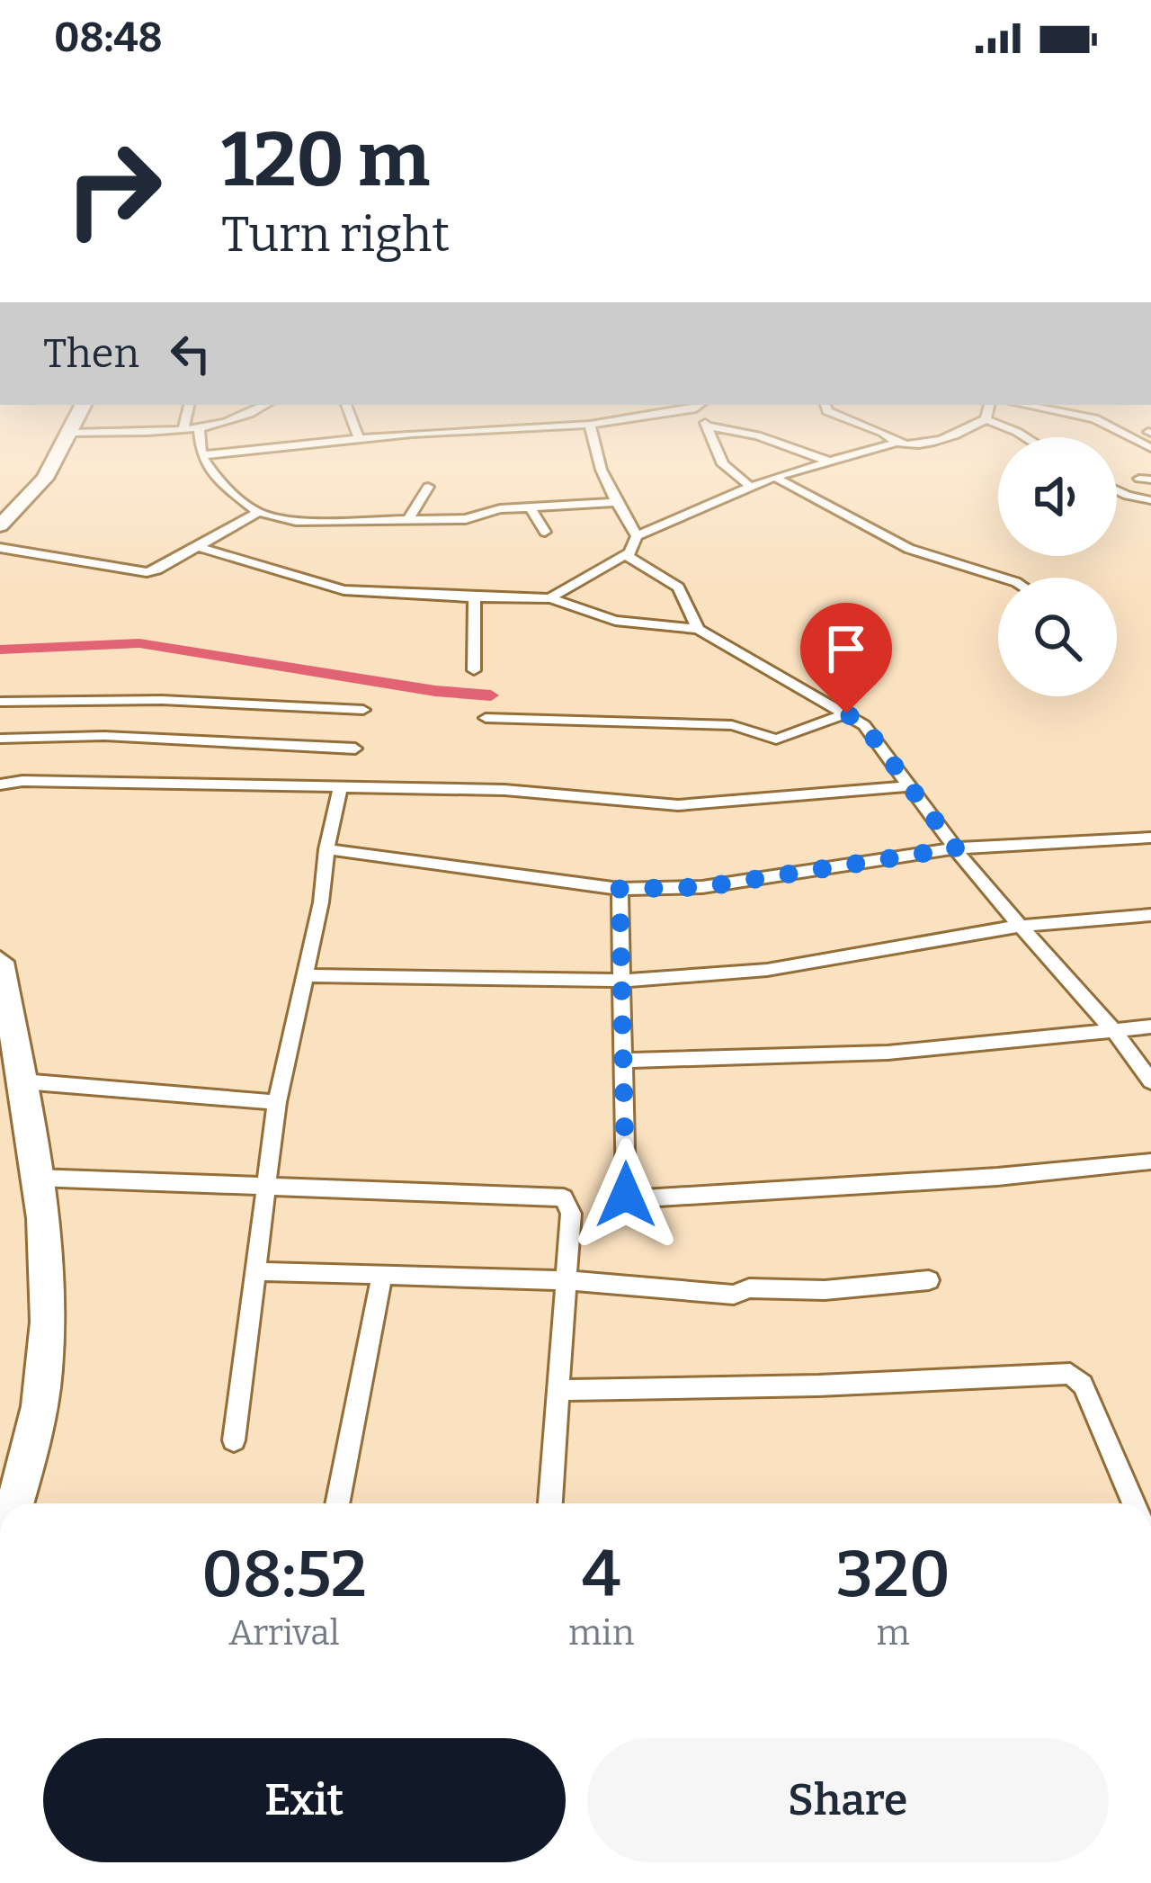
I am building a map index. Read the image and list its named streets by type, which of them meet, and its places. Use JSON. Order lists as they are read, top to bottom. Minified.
{"page":{"status":"08:48","turn":["120 m","Turn right"],"then":"Then","eta":["08:52","Arrival","4","min","320","m"],"buttons":["Exit","Share"]}}
